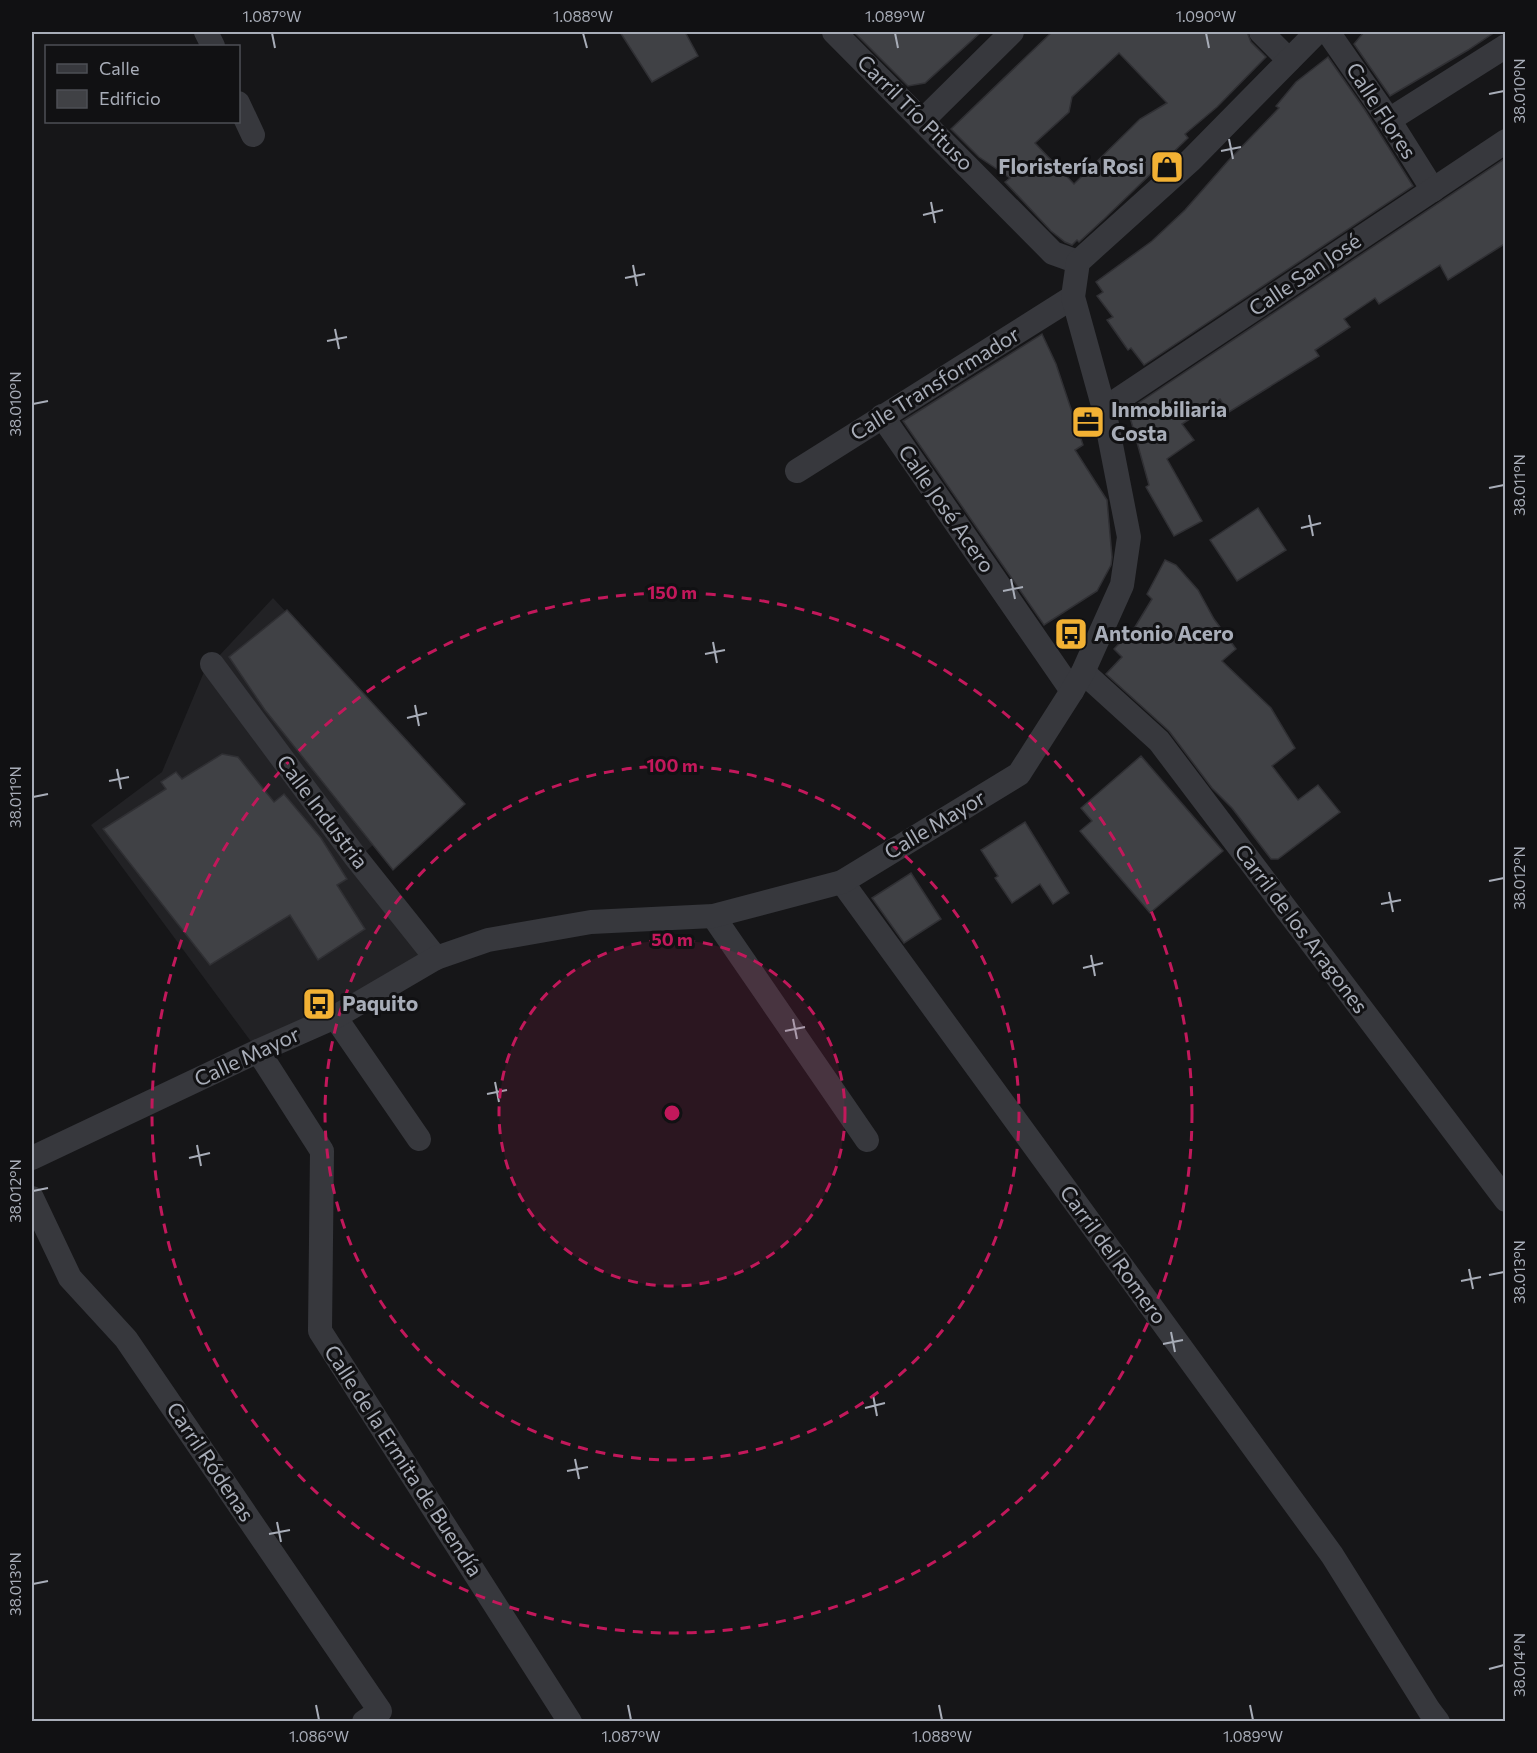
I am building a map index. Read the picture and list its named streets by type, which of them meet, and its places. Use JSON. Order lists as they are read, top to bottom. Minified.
{"streets":{"street":["Calle Flores","Carril Tío Pituso","Calle San José","Calle Transformador","Calle José Acero","Calle Industria","Calle Mayor","Carril de los Aragones","Carril del Romero","Calle de la Ermita de Buendía","Carril Ródenas"]},"crossings":[["Calle Flores","Calle San José"],["Carril Tío Pituso","Calle Mayor"],["Calle San José","Calle Mayor"],["Calle Transformador","Calle José Acero"],["Calle Transformador","Calle Mayor"],["Calle José Acero","Calle Mayor"],["Calle José Acero","Carril de los Aragones"],["Calle Industria","Calle Mayor"],["Calle Mayor","Carril de los Aragones"],["Calle Mayor","Carril del Romero"],["Calle Mayor","Calle de la Ermita de Buendía"]],"places":{"shop":["Floristería Rosi"],"office":["Inmobiliaria Costa"],"bus stop":["Antonio Acero","Paquito"]},"legend":["Calle","Edificio"],"coordinates":["1.087°W","1.088°W","1.089°W","1.090°W","38.010°N","38.011°N","38.012°N","38.013°N","38.014°N","1.086°W"],"rings":["150 m","100 m","50 m"]}
